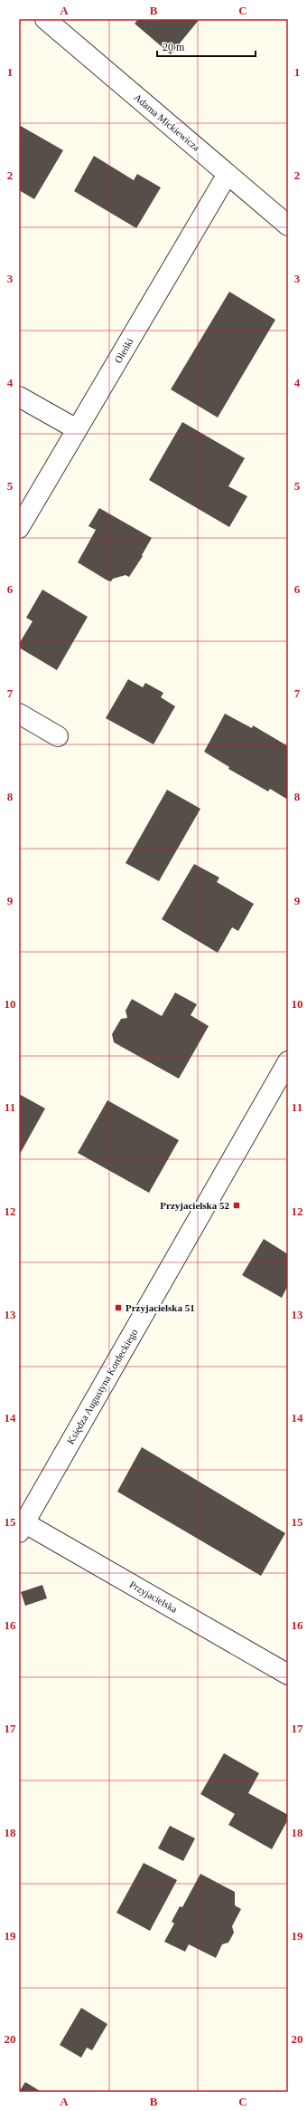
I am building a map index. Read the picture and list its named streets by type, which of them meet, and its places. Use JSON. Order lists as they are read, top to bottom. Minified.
{"streets":{"street":["Adama Mickiewicza","Oleńki","Księdza Augustyna Kordeckiego","Przyjacielska"]},"crossings":[["Adama Mickiewicza","Oleńki"],["Księdza Augustyna Kordeckiego","Przyjacielska"]],"places":{"transit":["Przyjacielska 52","Przyjacielska 51"]},"scale_bar":"20 m","grid":{"columns":["A","B","C"],"rows":["1","2","3","4","5","6","7","8","9","10","11","12","13","14","15","16","17","18","19","20"]}}
